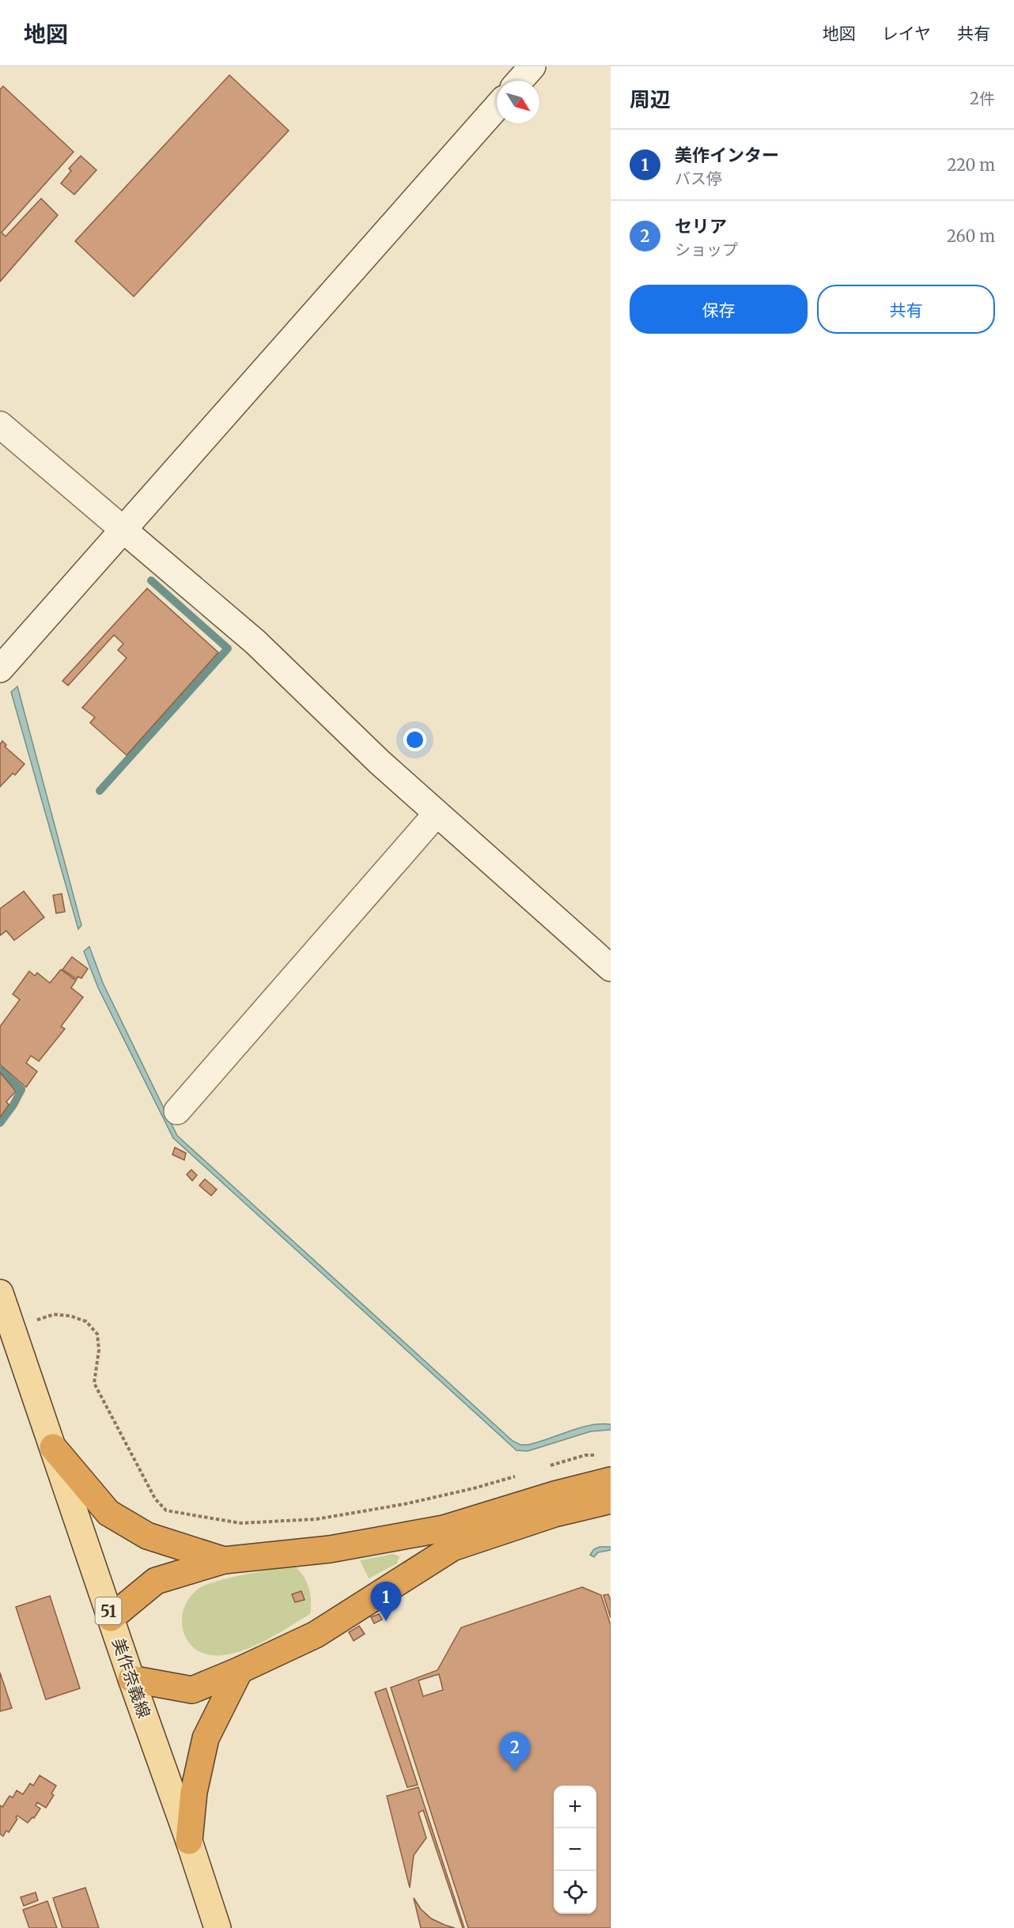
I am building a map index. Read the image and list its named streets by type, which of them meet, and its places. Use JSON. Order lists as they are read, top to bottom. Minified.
{"streets":{"main road":["51","美作奈義線"]},"north":"bottom right","page":{"header":"地図","nav":["地図","レイヤ","共有"],"heading":["周辺","2件"],"list":[{"mark":"1","name":"美作インター","note":"バス停","value":"220 m"},{"mark":"2","name":"セリア","note":"ショップ","value":"260 m"}],"buttons":["保存","共有"],"pins":["1","2"],"map_buttons":["+","−"]}}
